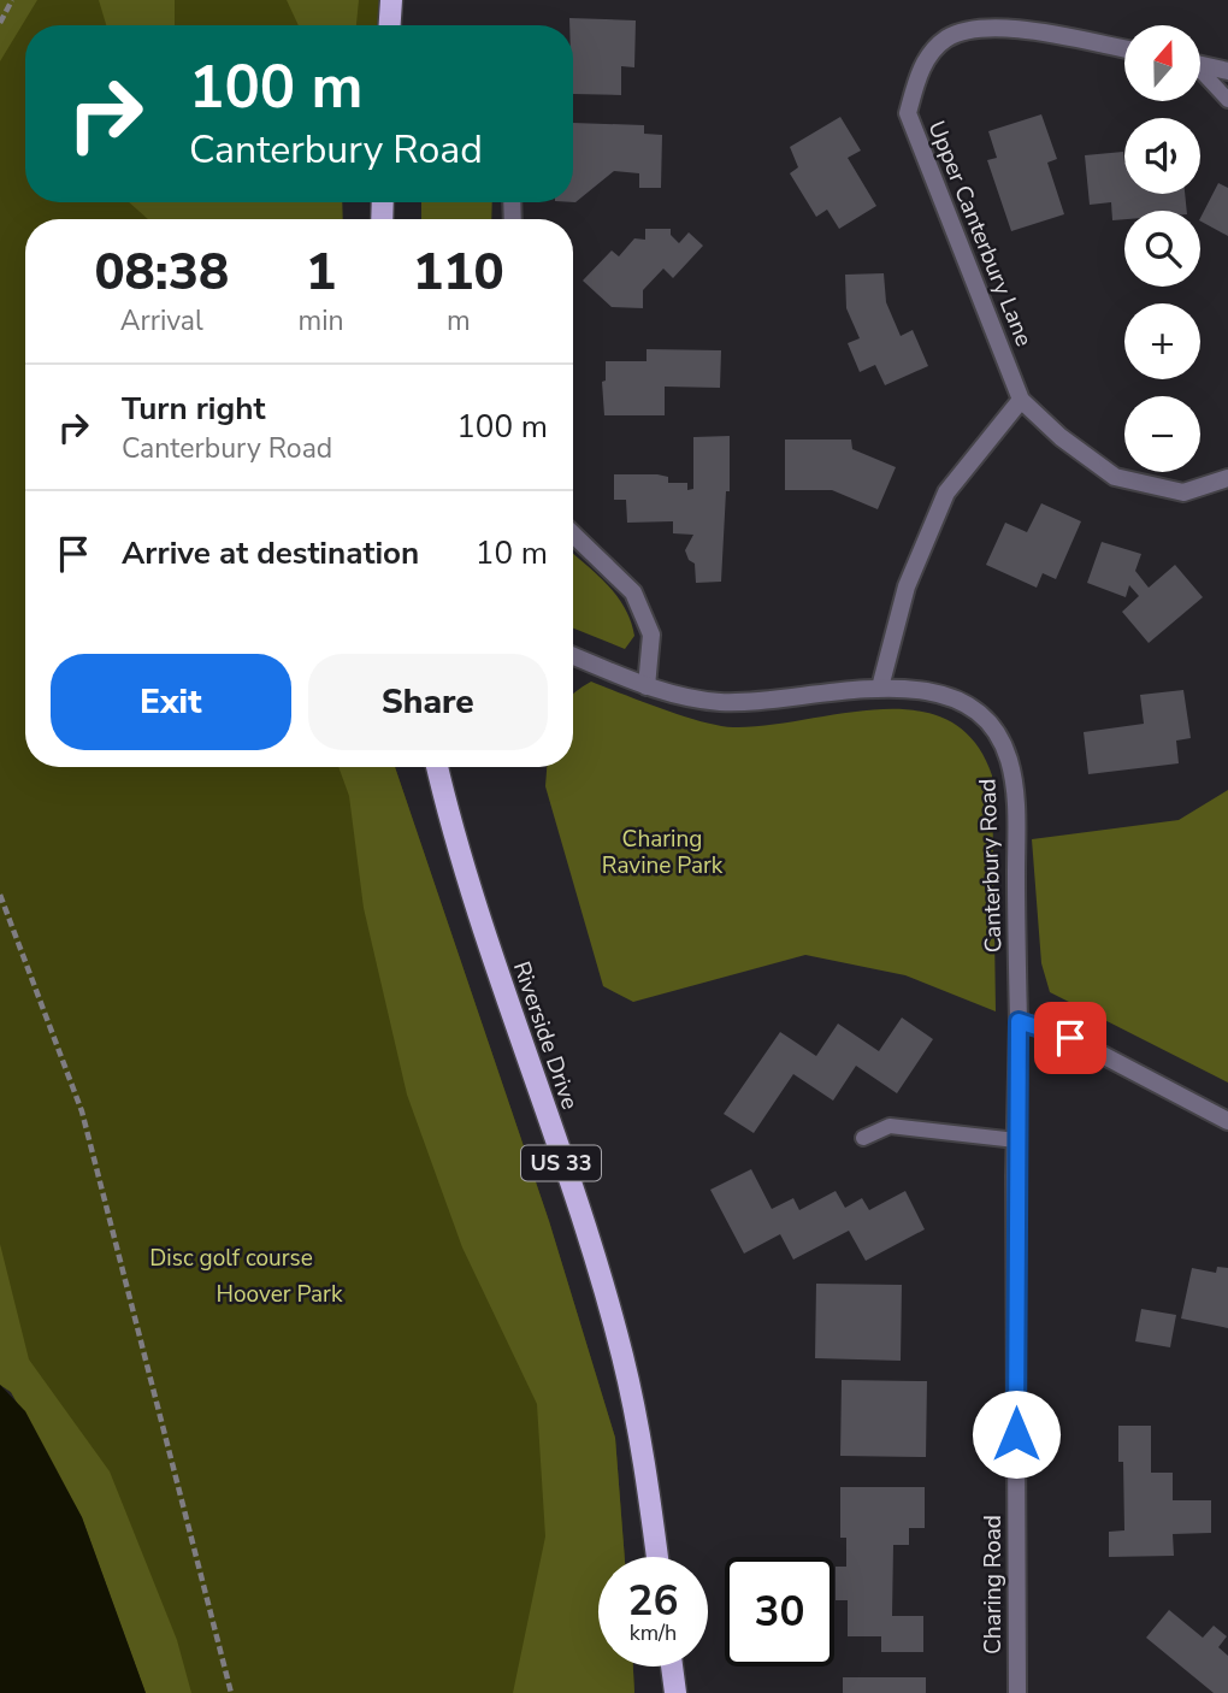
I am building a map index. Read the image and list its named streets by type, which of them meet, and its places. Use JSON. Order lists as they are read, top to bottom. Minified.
{"streets":{"main road":["Riverside Drive","US 33"],"street":["Upper Canterbury Lane","Canterbury Road","Charing Road"]},"crossings":[["Canterbury Road","Charing Road"]],"parks":["Charing Ravine Park","Disc golf course","Hoover Park"],"north":"top","page":{"map_buttons":["+","−"],"turn":["100 m","Canterbury Road"],"eta":["08:38","Arrival","1","min","110","m"],"list":[{"name":"Turn right","note":"Canterbury Road","value":"100 m"},{"name":"Arrive at destination","value":"10 m"}],"buttons":["Exit","Share"],"speed":"26 km/h","limit":"30"}}
